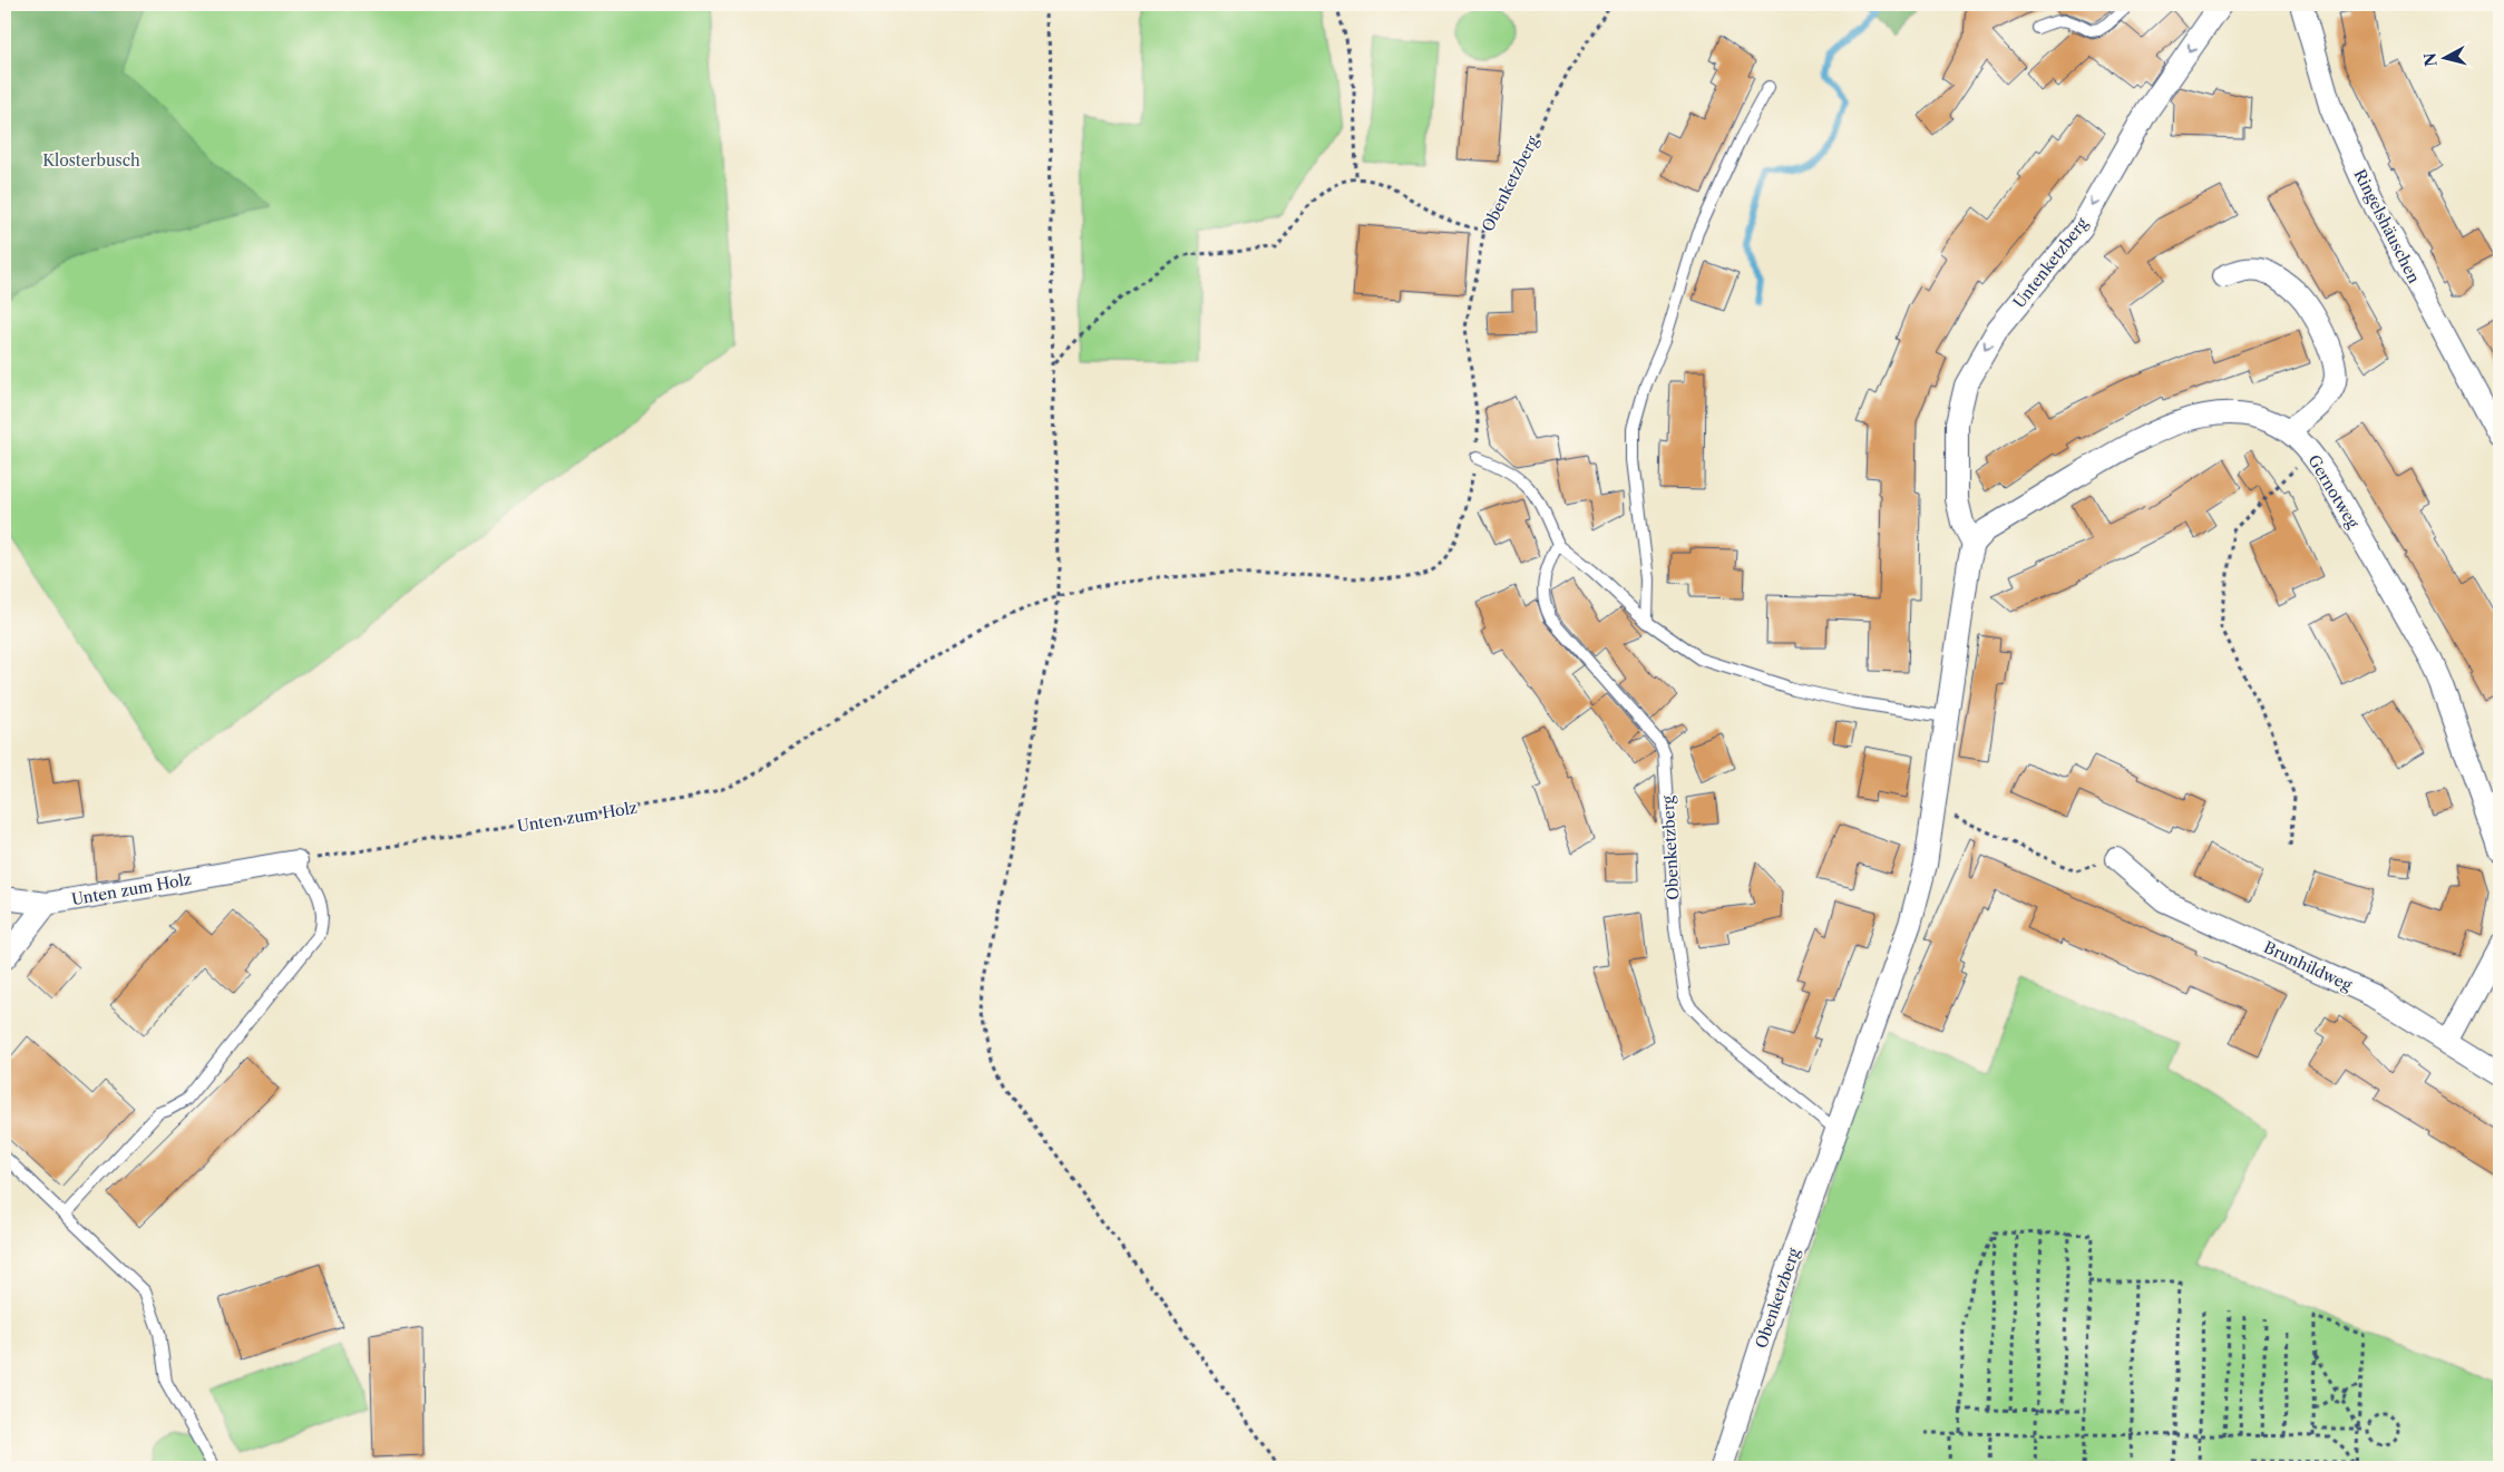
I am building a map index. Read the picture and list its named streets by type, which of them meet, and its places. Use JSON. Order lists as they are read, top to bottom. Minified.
{"streets":{"street":["Obenketzberg","Ringelshäuschen","Untenketzberg","Gernotweg","Unten zum Holz","Brunhildweg"]},"crossings":[["Obenketzberg","Untenketzberg"],["Obenketzberg","Gernotweg"],["Obenketzberg","Unten zum Holz"],["Untenketzberg","Gernotweg"]],"one_way":["Untenketzberg"],"parks":["Klosterbusch"],"north":"left"}
